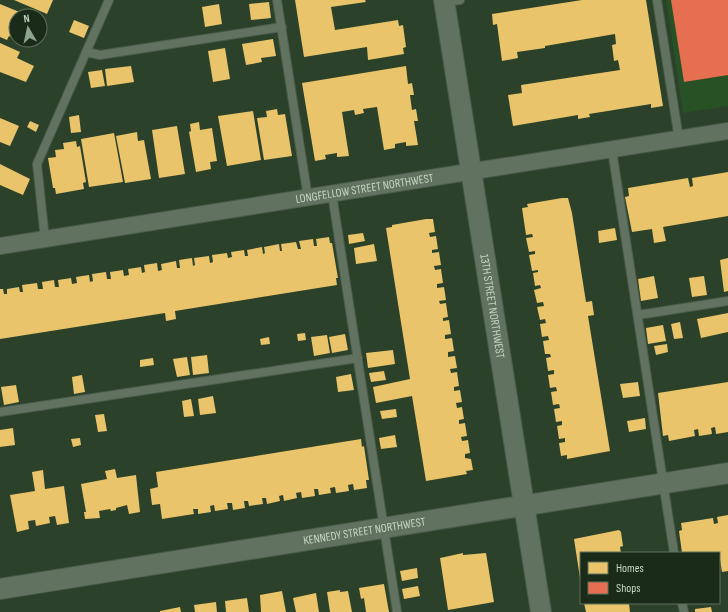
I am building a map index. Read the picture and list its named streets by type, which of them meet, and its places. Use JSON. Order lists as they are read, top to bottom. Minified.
{"streets":{"street":["LONGFELLOW STREET NORTHWEST","13TH STREET NORTHWEST","KENNEDY STREET NORTHWEST"]},"crossings":[["LONGFELLOW STREET NORTHWEST","13TH STREET NORTHWEST"],["13TH STREET NORTHWEST","KENNEDY STREET NORTHWEST"]],"legend":["Homes","Shops"],"north":"top"}
